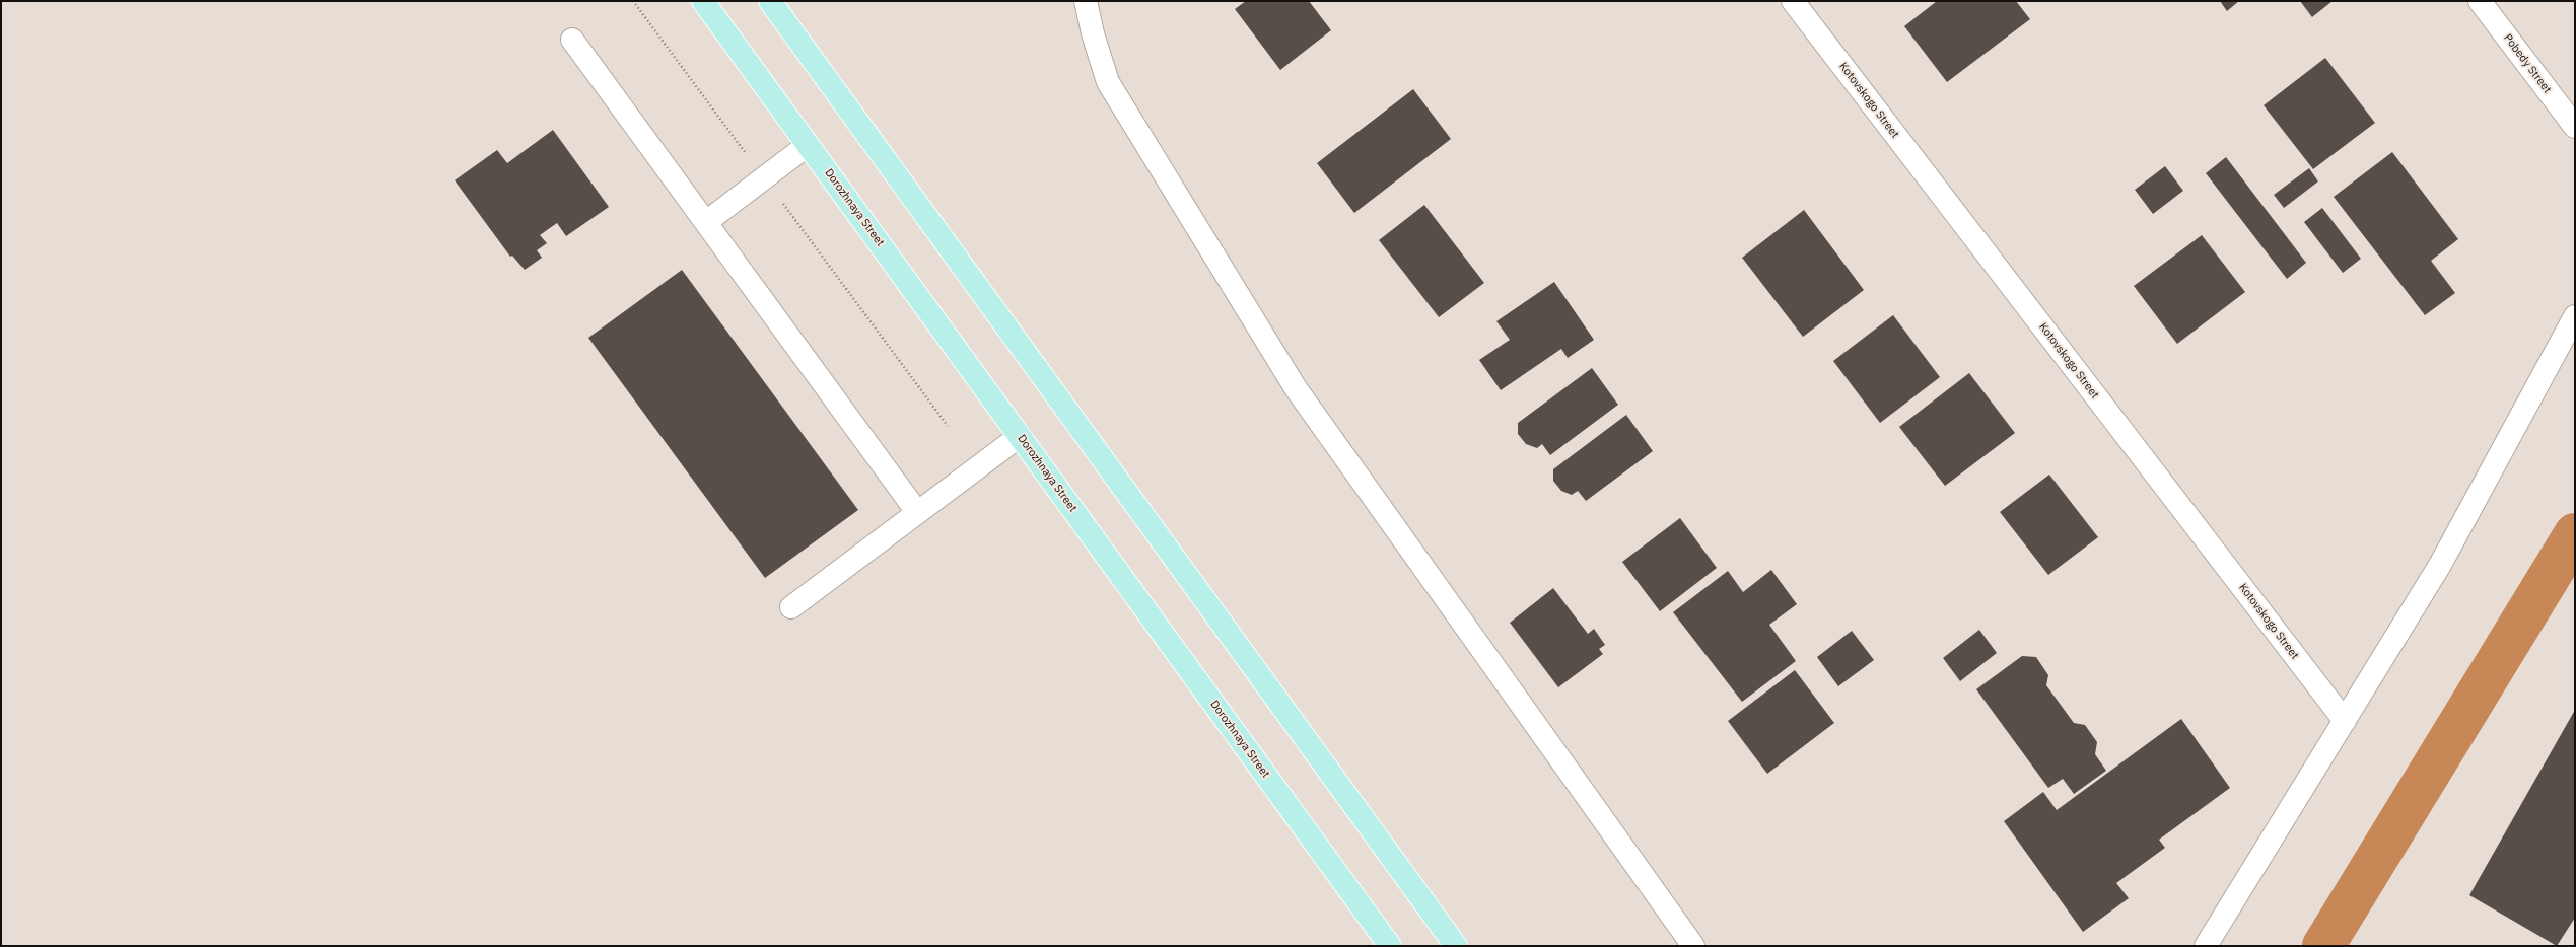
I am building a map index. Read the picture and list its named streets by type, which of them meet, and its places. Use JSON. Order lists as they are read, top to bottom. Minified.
{"streets":{"main road":["Dorozhnaya Street"],"street":["Pobedy Street","Kotovskogo Street"]}}
